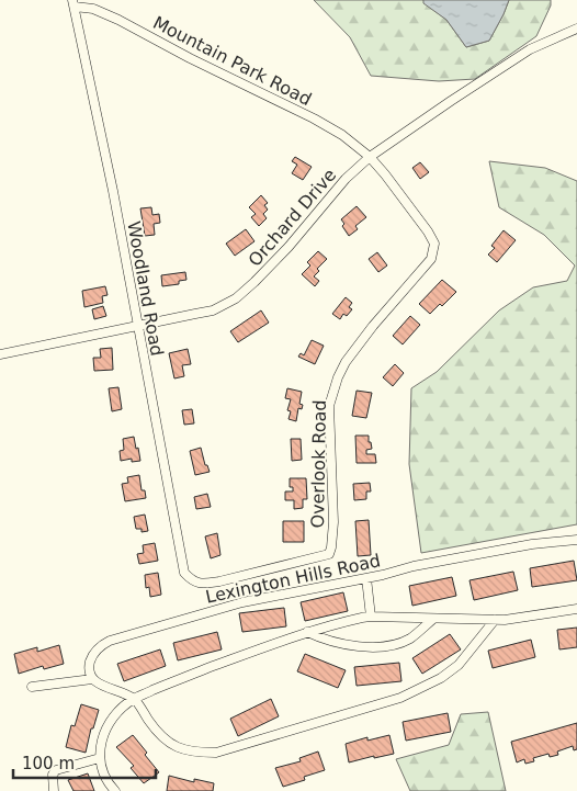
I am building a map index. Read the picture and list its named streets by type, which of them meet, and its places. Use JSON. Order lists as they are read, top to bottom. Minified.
{"streets":{"street":["Mountain Park Road","Orchard Drive","Woodland Road","Overlook Road","Lexington Hills Road"]},"crossings":[["Mountain Park Road","Orchard Drive"],["Mountain Park Road","Woodland Road"],["Mountain Park Road","Overlook Road"],["Orchard Drive","Woodland Road"],["Orchard Drive","Overlook Road"],["Woodland Road","Overlook Road"]],"scale_bar":"100 m"}
